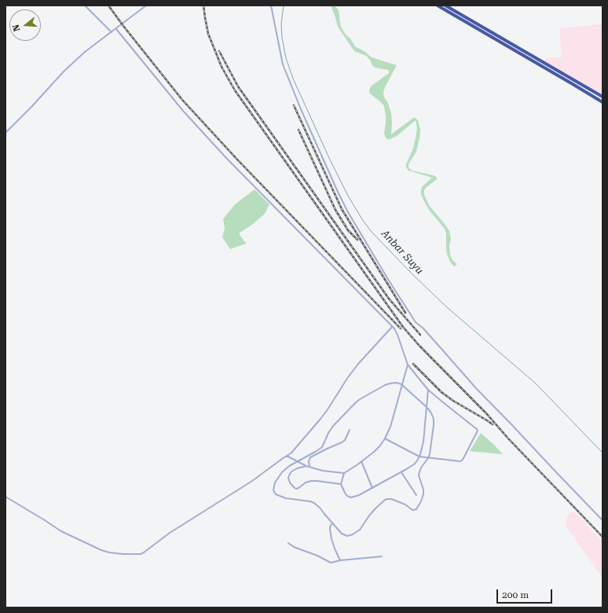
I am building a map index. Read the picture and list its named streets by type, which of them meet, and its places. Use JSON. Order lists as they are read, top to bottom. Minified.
{"water":["Anbar Suyu"],"scale_bar":"200 m","north":"left"}
